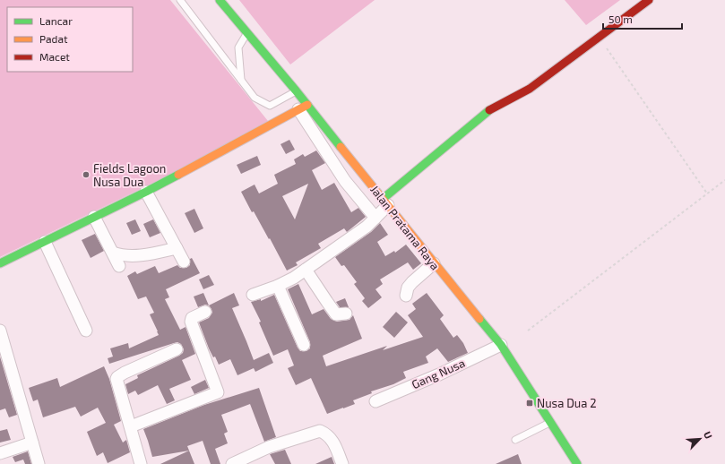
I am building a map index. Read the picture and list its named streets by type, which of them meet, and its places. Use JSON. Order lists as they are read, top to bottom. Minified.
{"streets":{"street":["Jalan Pratama Raya","Gang Nusa"]},"crossings":[["Jalan Pratama Raya","Gang Nusa"]],"places":{"other":["Fields Lagoon Nusa Dua"],"transit":["Nusa Dua 2"]},"legend":["Lancar","Padat","Macet"],"scale_bar":"50 m","north":"top right"}
